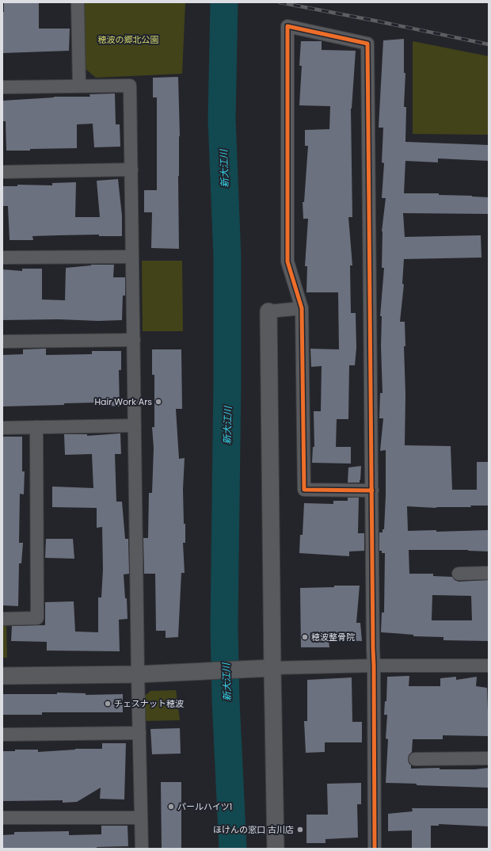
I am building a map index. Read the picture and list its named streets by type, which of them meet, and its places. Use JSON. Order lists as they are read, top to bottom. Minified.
{"water":["新大江川"],"parks":["穂波の郷北公園"],"places":["Hair Work Ars","穂波整骨院","チェスナット穂波","パールハイツ1","ほけんの窓口 古川店"]}
